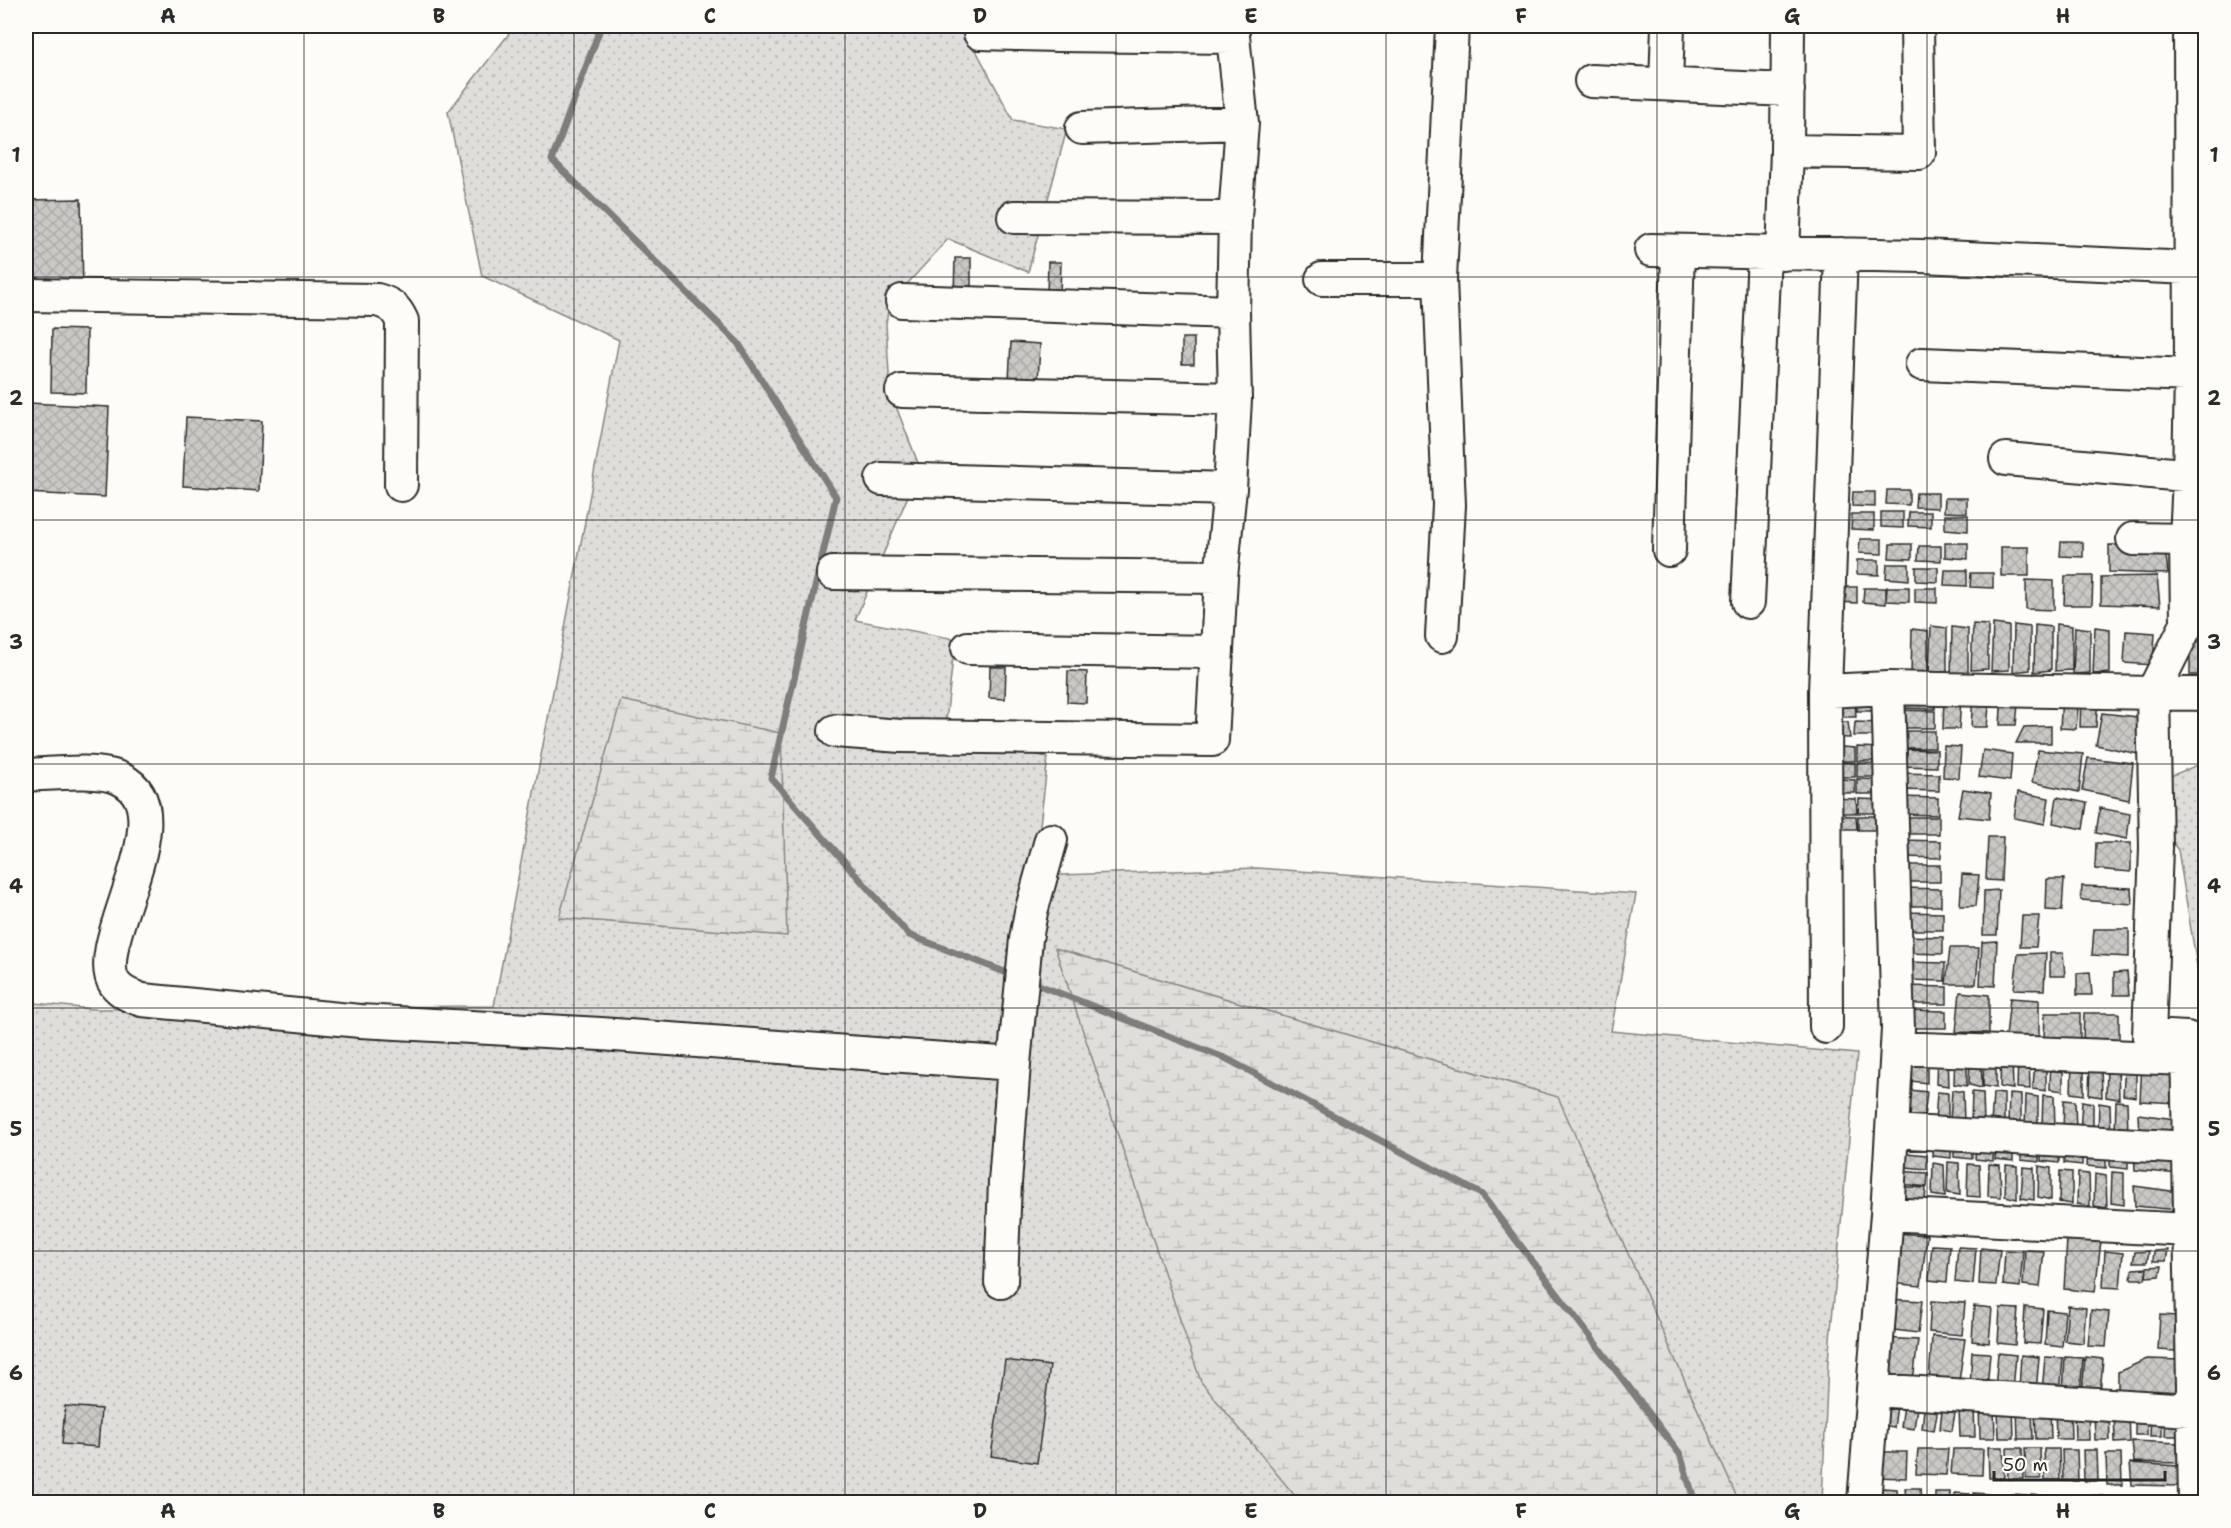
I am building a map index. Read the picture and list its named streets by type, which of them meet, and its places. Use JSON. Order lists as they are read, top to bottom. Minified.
{"scale_bar":"50 m","grid":{"columns":["A","B","C","D","E","F","G","H"],"rows":["1","2","3","4","5","6"]}}
